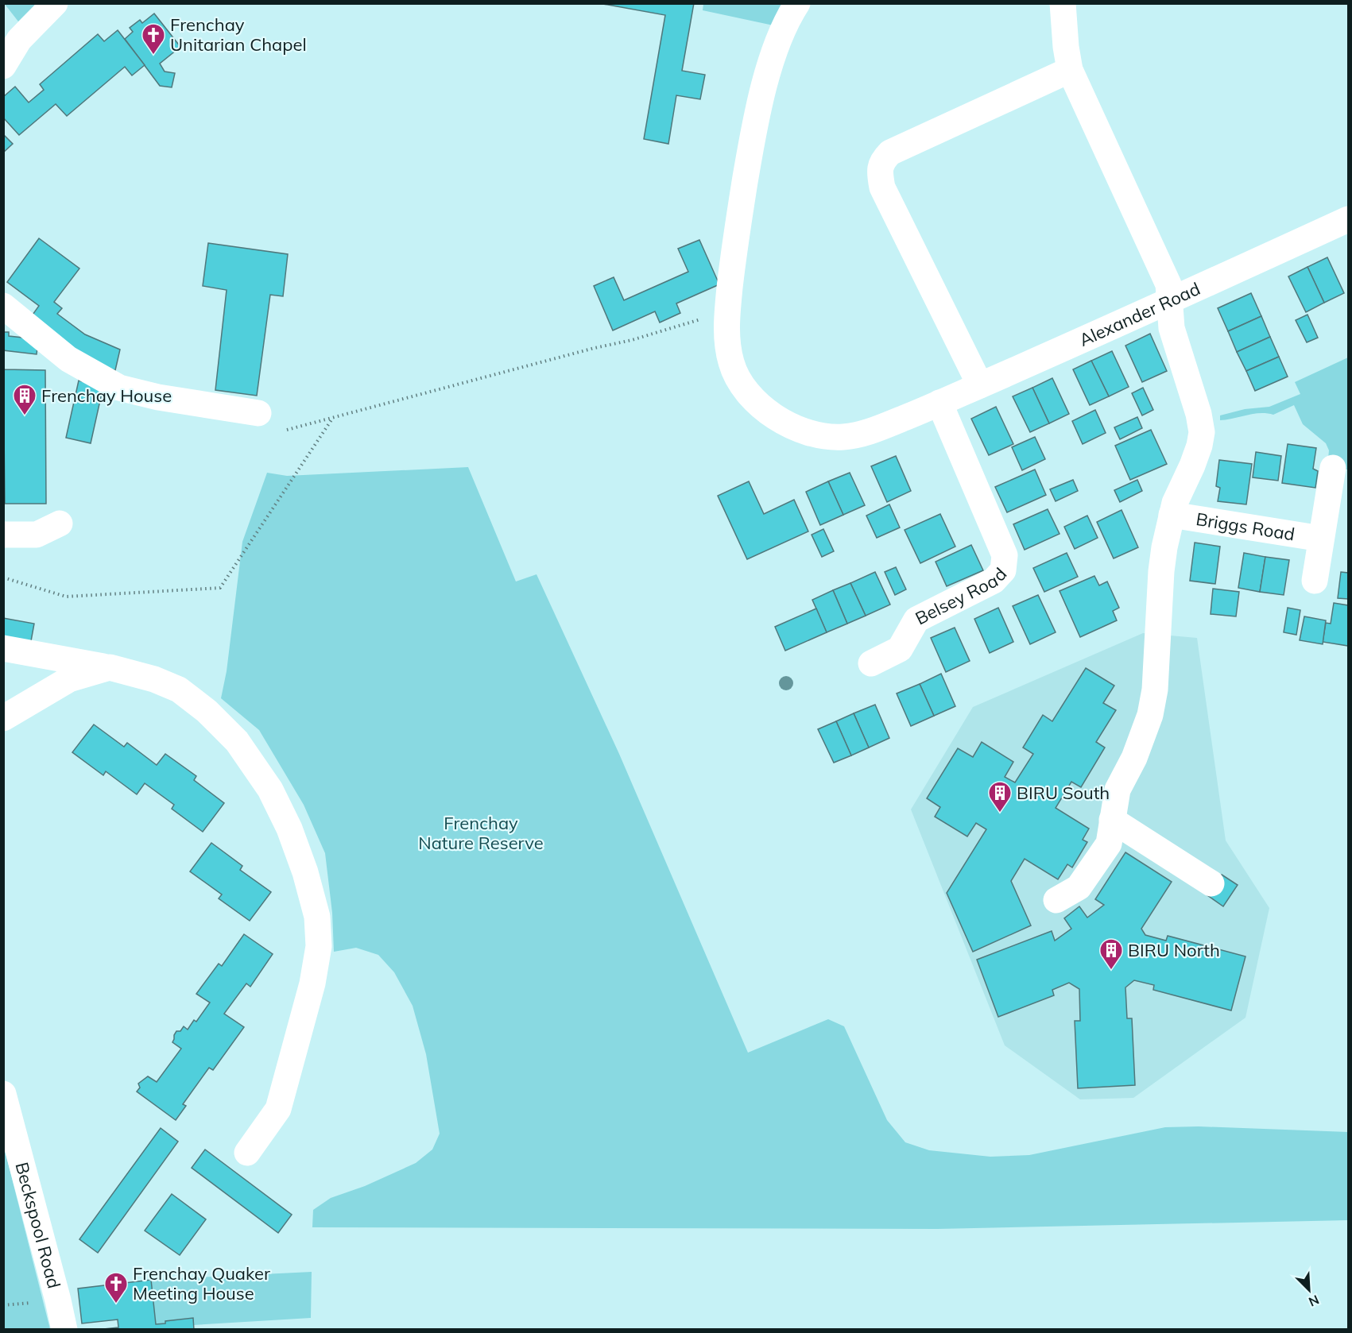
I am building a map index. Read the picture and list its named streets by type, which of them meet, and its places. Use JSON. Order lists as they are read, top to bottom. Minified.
{"streets":{"street":["Alexander Road","Briggs Road","Belsey Road","Beckspool Road"]},"crossings":[["Alexander Road","Briggs Road"],["Alexander Road","Belsey Road"]],"parks":["Frenchay Nature Reserve"],"places":{"church":["Frenchay Unitarian Chapel","Frenchay Quaker Meeting House"],"building":["Frenchay House","BIRU South","BIRU North"]},"north":"bottom right"}
